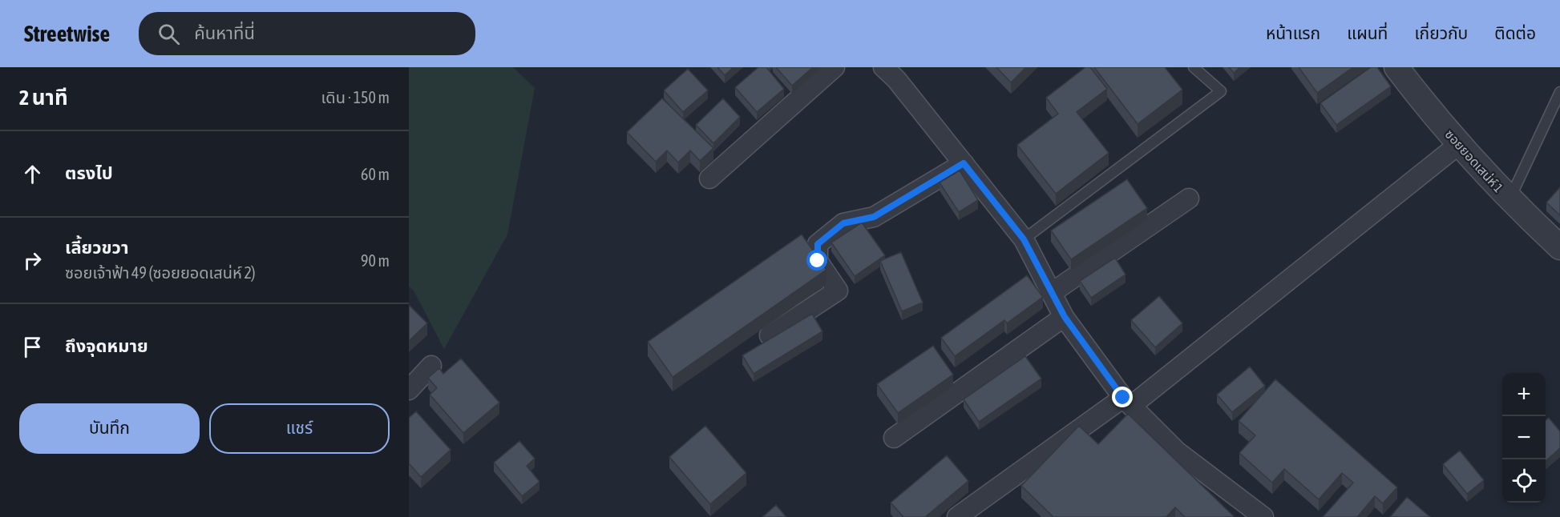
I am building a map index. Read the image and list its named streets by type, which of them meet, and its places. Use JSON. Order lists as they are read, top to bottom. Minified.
{"streets":{"street":["ซอยยอดเสน่ห์ 1"]},"page":{"header":"Streetwise","search":"ค้นหาที่นี่","nav":["หน้าแรก","แผนที่","เกี่ยวกับ","ติดต่อ"],"heading":["2 นาที","เดิน · 150 m"],"list":[["ตรงไป","60 m"],["เลี้ยวขวา","ซอยเจ้าฟ้า 49 (ซอยยอดเสน่ห์ 2)","90 m"],"ถึงจุดหมาย"],"map_buttons":["+","−"],"buttons":["บันทึก","แชร์"]}}
